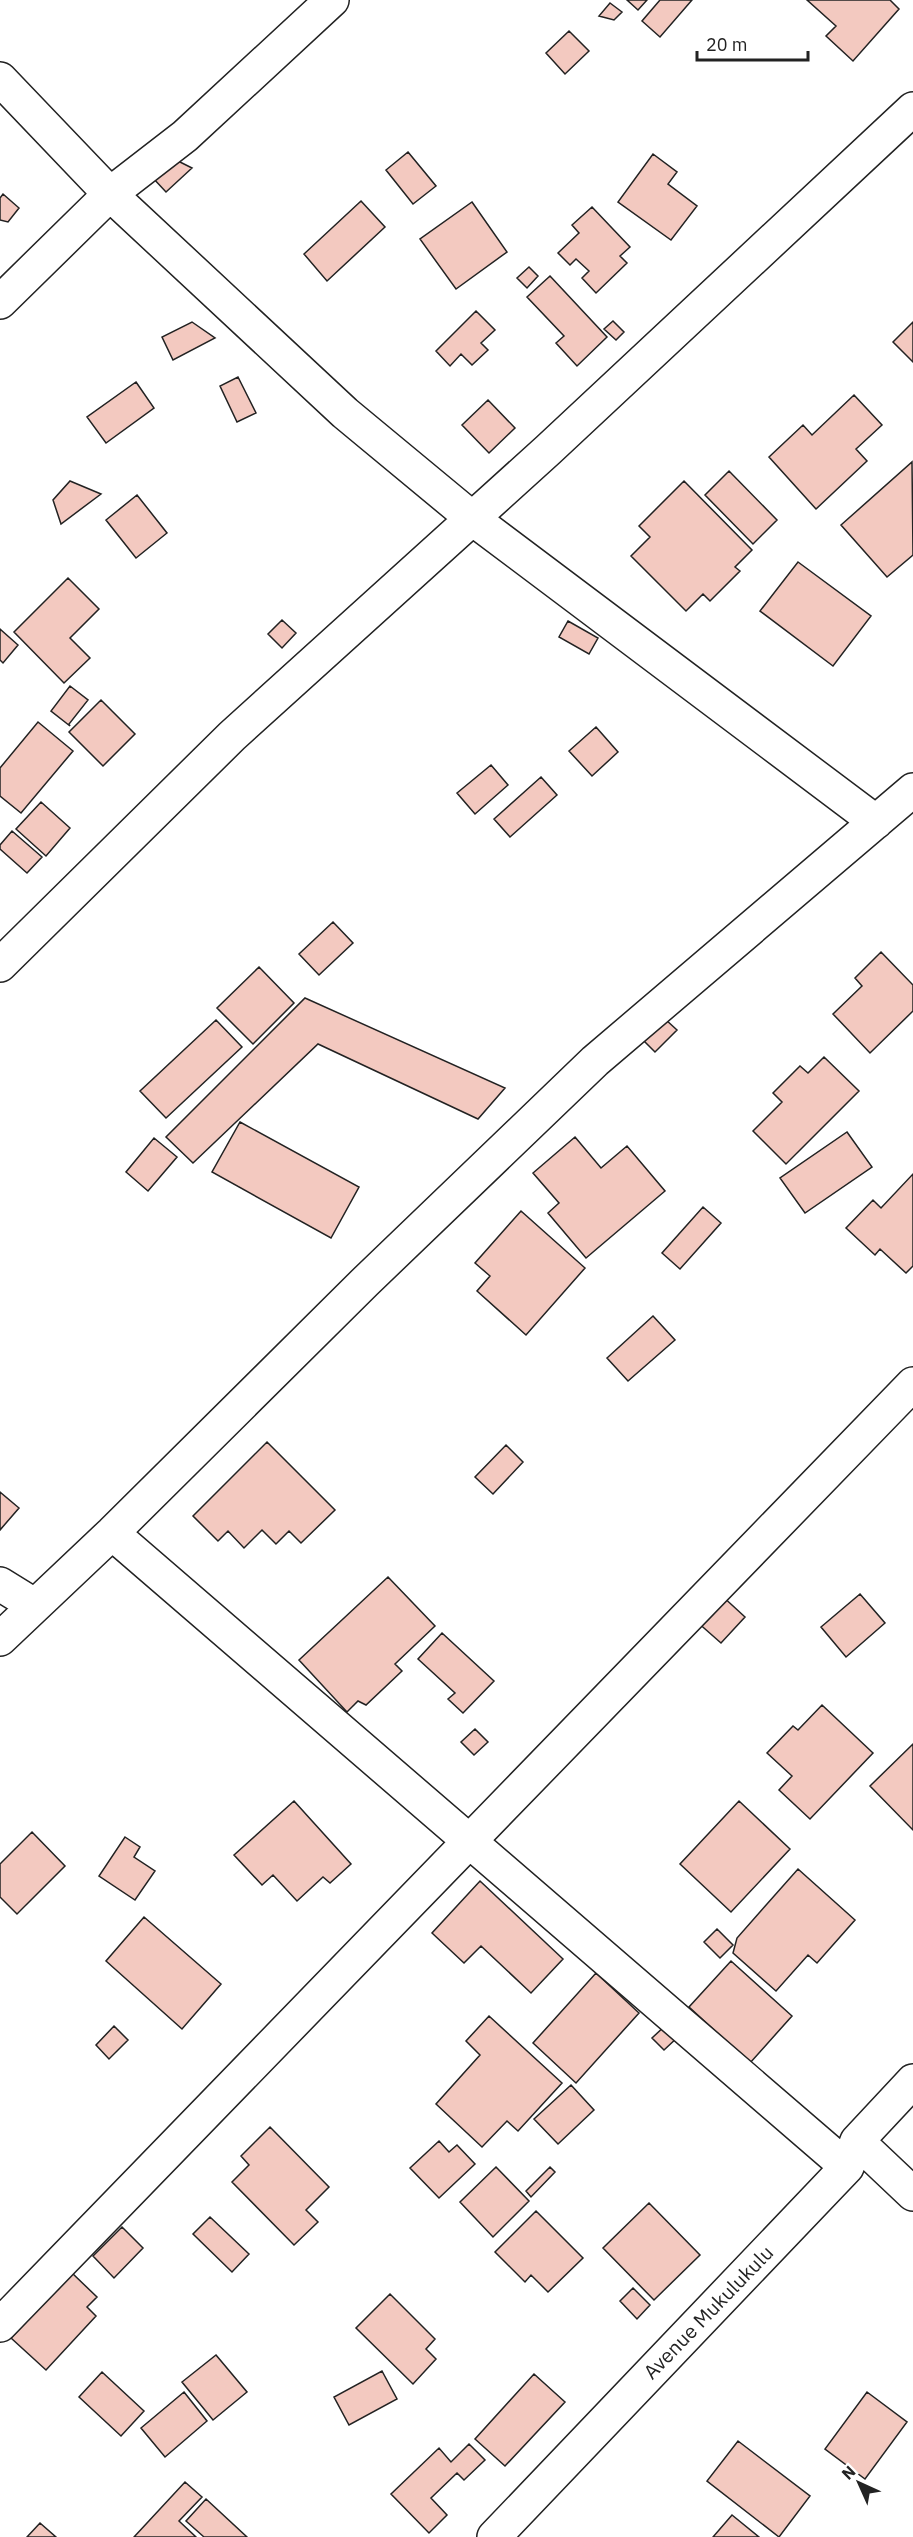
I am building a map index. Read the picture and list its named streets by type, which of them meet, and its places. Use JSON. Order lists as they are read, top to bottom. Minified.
{"streets":{"street":["Avenue Mukulukulu"]},"scale_bar":"20 m","north":"top left"}
